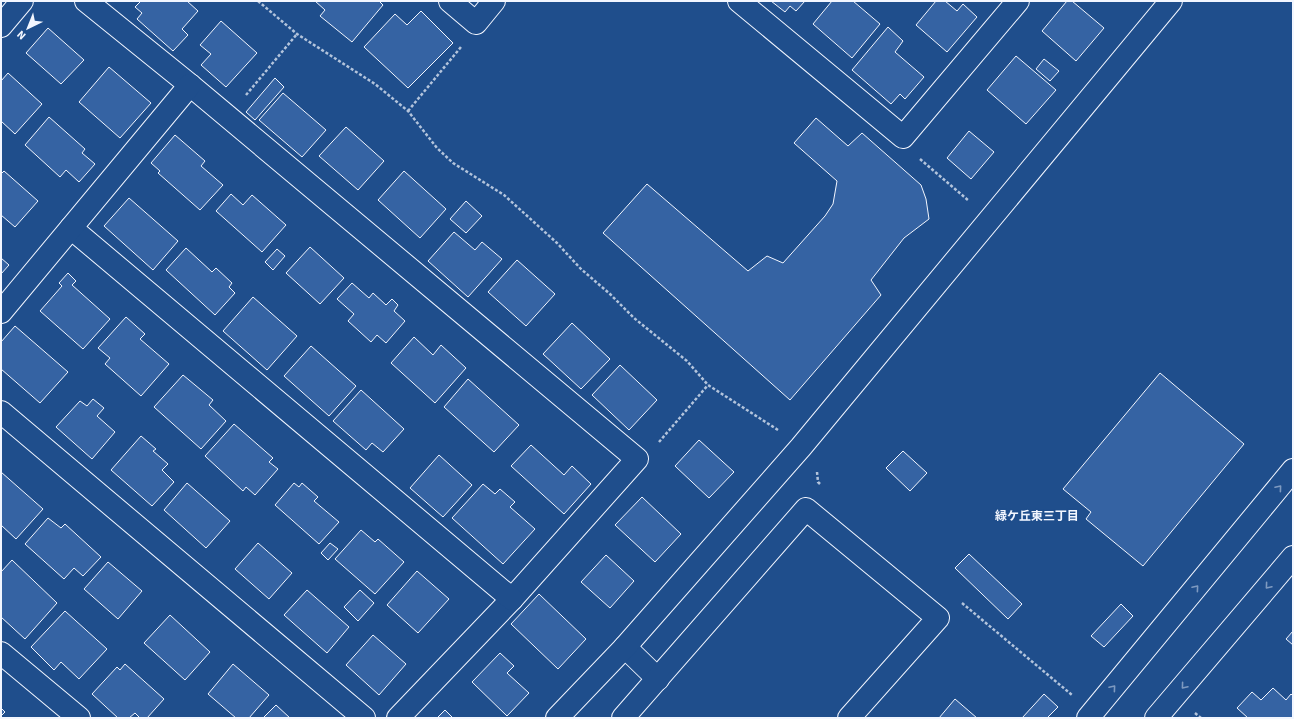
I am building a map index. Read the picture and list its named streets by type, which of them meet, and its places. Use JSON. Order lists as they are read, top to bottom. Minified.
{"districts":["緑ケ丘東三丁目"],"north":"bottom left"}
